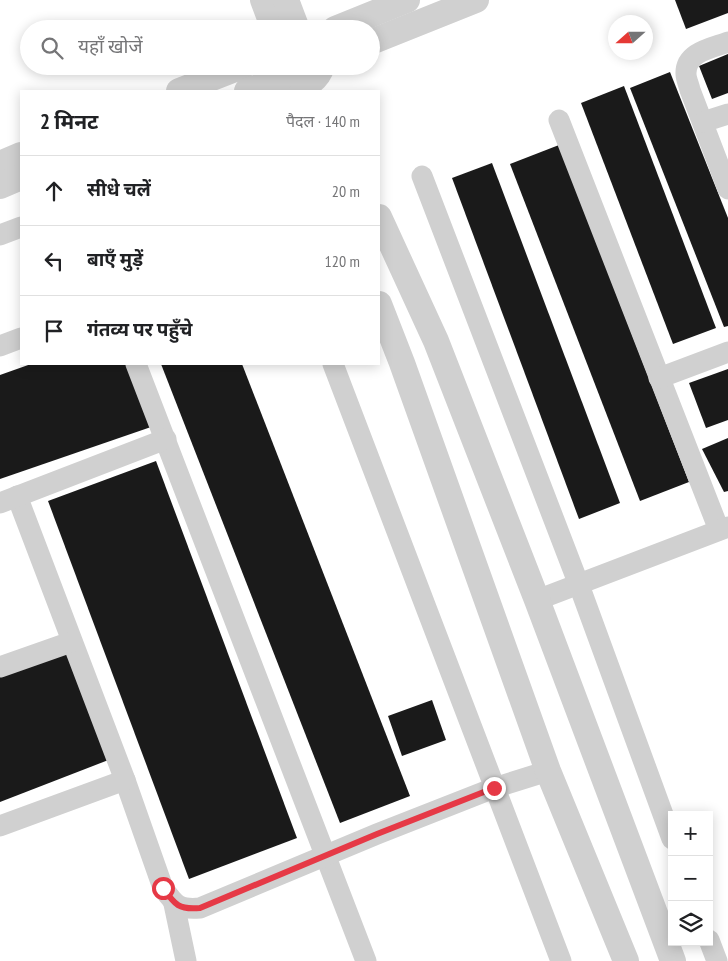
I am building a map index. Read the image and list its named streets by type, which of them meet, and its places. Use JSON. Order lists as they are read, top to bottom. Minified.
{"north":"left","page":{"search":"यहाँ खोजें","heading":["2 मिनट","पैदल · 140 m"],"list":[["सीधे चलें","20 m"],["बाएँ मुड़ें","120 m"],"गंतव्य पर पहुँचे"],"map_buttons":["+","−"]}}
